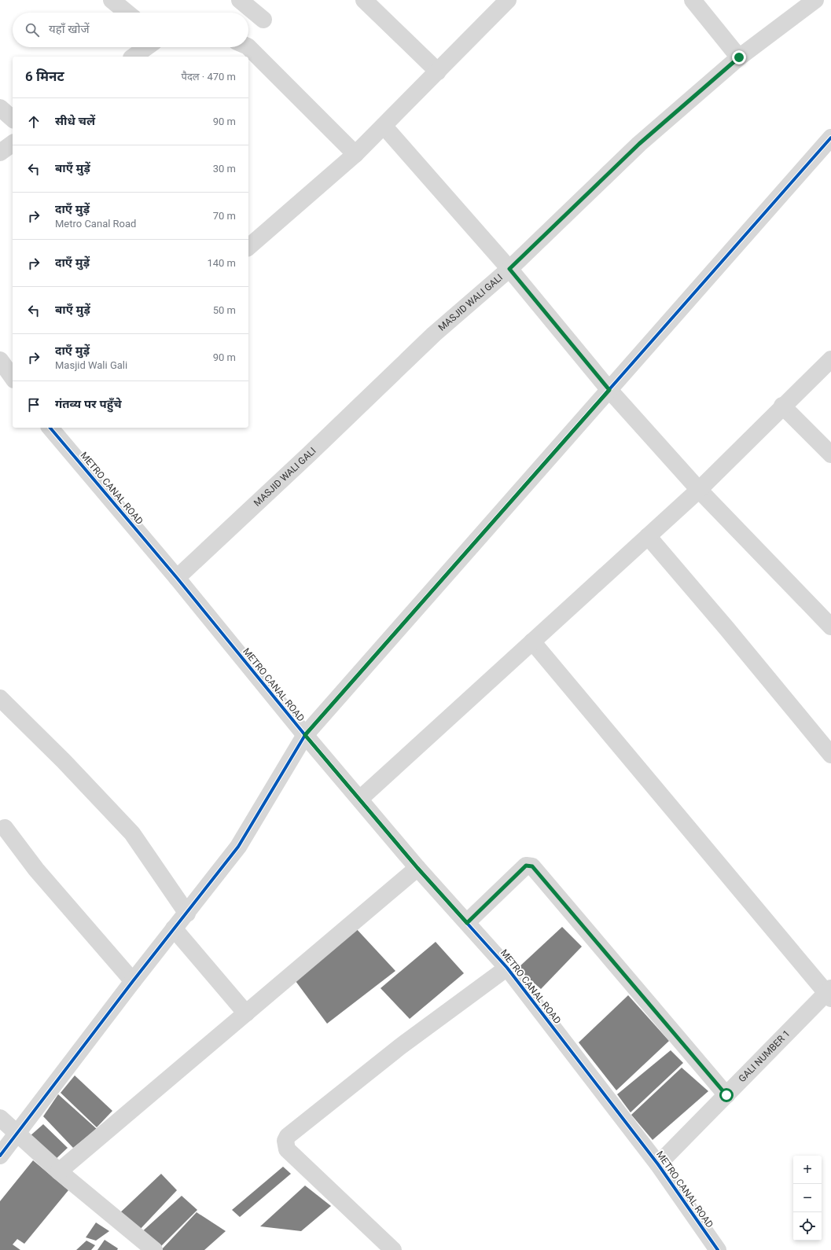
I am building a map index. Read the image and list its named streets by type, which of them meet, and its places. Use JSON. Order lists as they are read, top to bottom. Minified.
{"streets":{"street":["MASJID WALI GALI","METRO CANAL ROAD","GALI NUMBER 1"]},"crossings":[["MASJID WALI GALI","METRO CANAL ROAD"],["METRO CANAL ROAD","GALI NUMBER 1"]],"page":{"search":"यहाँ खोजें","heading":["6 मिनट","पैदल · 470 m"],"list":[["सीधे चलें","90 m"],["बाएँ मुड़ें","30 m"],["दाएँ मुड़ें","Metro Canal Road","70 m"],["दाएँ मुड़ें","140 m"],["बाएँ मुड़ें","50 m"],["दाएँ मुड़ें","Masjid Wali Gali","90 m"],"गंतव्य पर पहुँचे"],"map_buttons":["+","−"]}}
